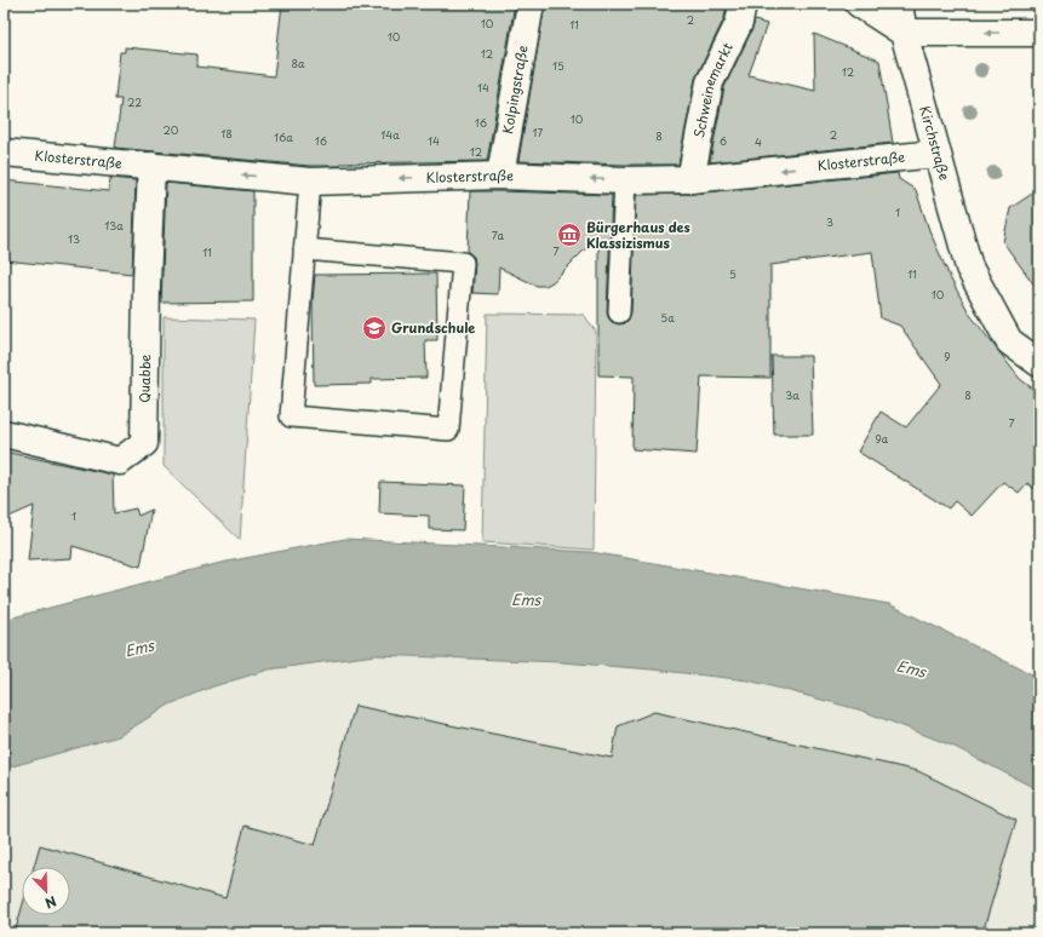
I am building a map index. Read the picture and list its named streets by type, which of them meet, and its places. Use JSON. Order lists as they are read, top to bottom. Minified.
{"streets":{"street":["Kolpingstraße","Schweinemarkt","Kirchstraße","Klosterstraße","Quabbe"]},"crossings":[["Kolpingstraße","Klosterstraße"],["Schweinemarkt","Klosterstraße"],["Kirchstraße","Klosterstraße"],["Klosterstraße","Quabbe"]],"one_way":["Klosterstraße"],"water":["Ems"],"places":{"museum":["Bürgerhaus des Klassizismus"],"school or university":["Grundschule"]},"house_numbers":["2","10","11","10","12","8a","15","12","14","22","10","16","20","17","18","14a","2","8","16a","16","14","6","4","12","1","3","13a","7a","13","7","11","5","11","10","5a","9","3a","8","7","9a","1"],"north":"bottom right"}
